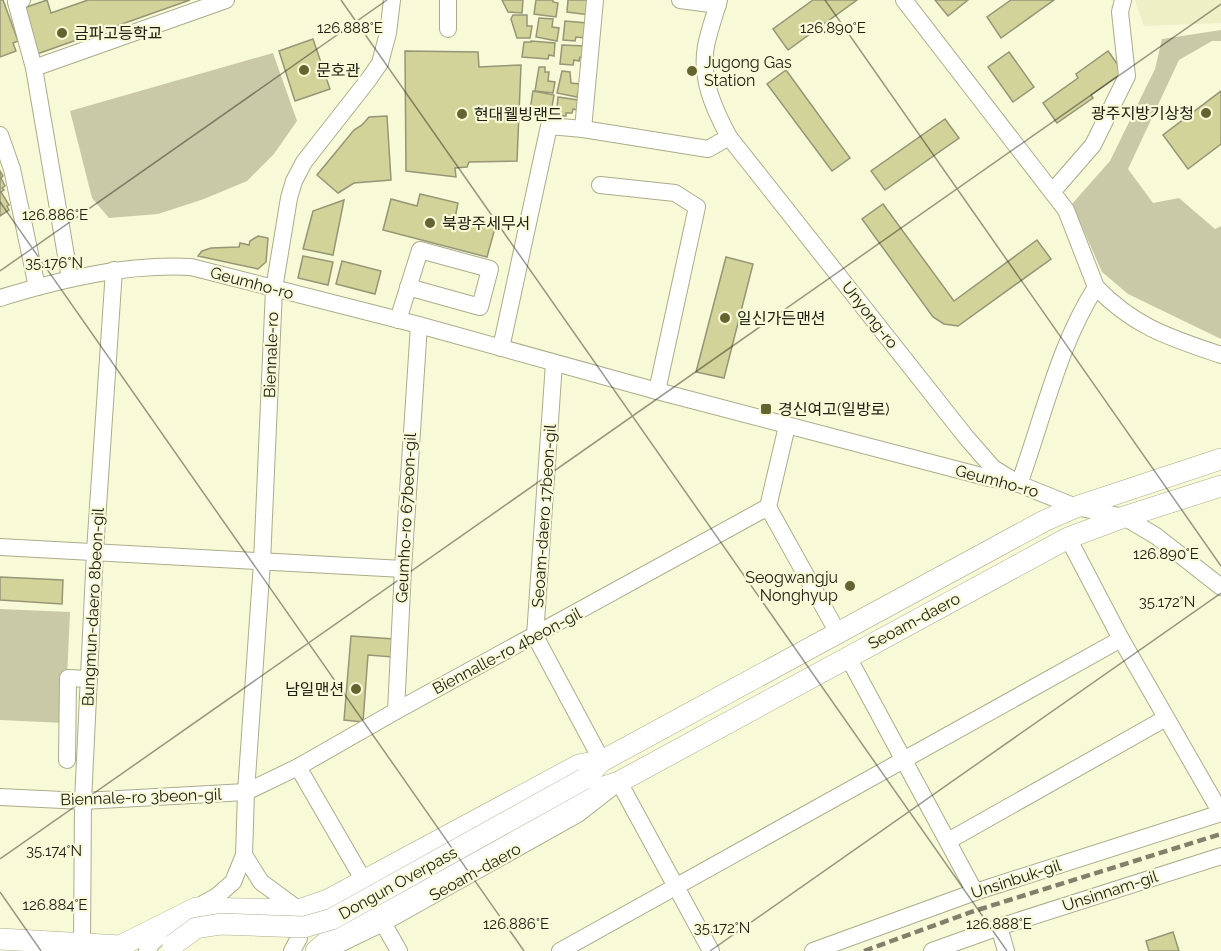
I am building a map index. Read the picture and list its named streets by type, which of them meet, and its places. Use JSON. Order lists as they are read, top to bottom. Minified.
{"streets":{"main road":["Seoam-daero","Dongun Overpass"],"street":["Geumho-ro","Unyong-ro","Biennale-ro","Seoam-daero 17beon-gil","Geumho-ro 67beon-gil","Bungmun-daero 8beon-gil","Biennalle-ro 4beon-gil","Biennale-ro 3beon-gil","Unsinbuk-gil","Unsinnam-gil"]},"crossings":[["Geumho-ro","Unyong-ro"],["Geumho-ro","Biennale-ro"],["Geumho-ro","Seoam-daero 17beon-gil"],["Geumho-ro","Geumho-ro 67beon-gil"],["Geumho-ro","Bungmun-daero 8beon-gil"],["Geumho-ro","Seoam-daero"],["Biennale-ro","Biennalle-ro 4beon-gil"],["Biennale-ro","Biennale-ro 3beon-gil"],["Seoam-daero 17beon-gil","Biennalle-ro 4beon-gil"],["Geumho-ro 67beon-gil","Biennalle-ro 4beon-gil"],["Bungmun-daero 8beon-gil","Biennale-ro 3beon-gil"],["Seoam-daero","Dongun Overpass"],["Biennalle-ro 4beon-gil","Biennale-ro 3beon-gil"]],"places":{"other":["금파고등학교","문호관","Jugong Gas Station","광주지방기상청","현대웰빙랜드","북광주세무서","일신가든맨션","Seogwangju Nonghyup","남일맨션"],"transit":["경신여고(일방로)"]},"coordinates":["126.890°E","126.888°E","126.886°E","35.176°N","35.172°N","35.174°N","126.884°E"]}
